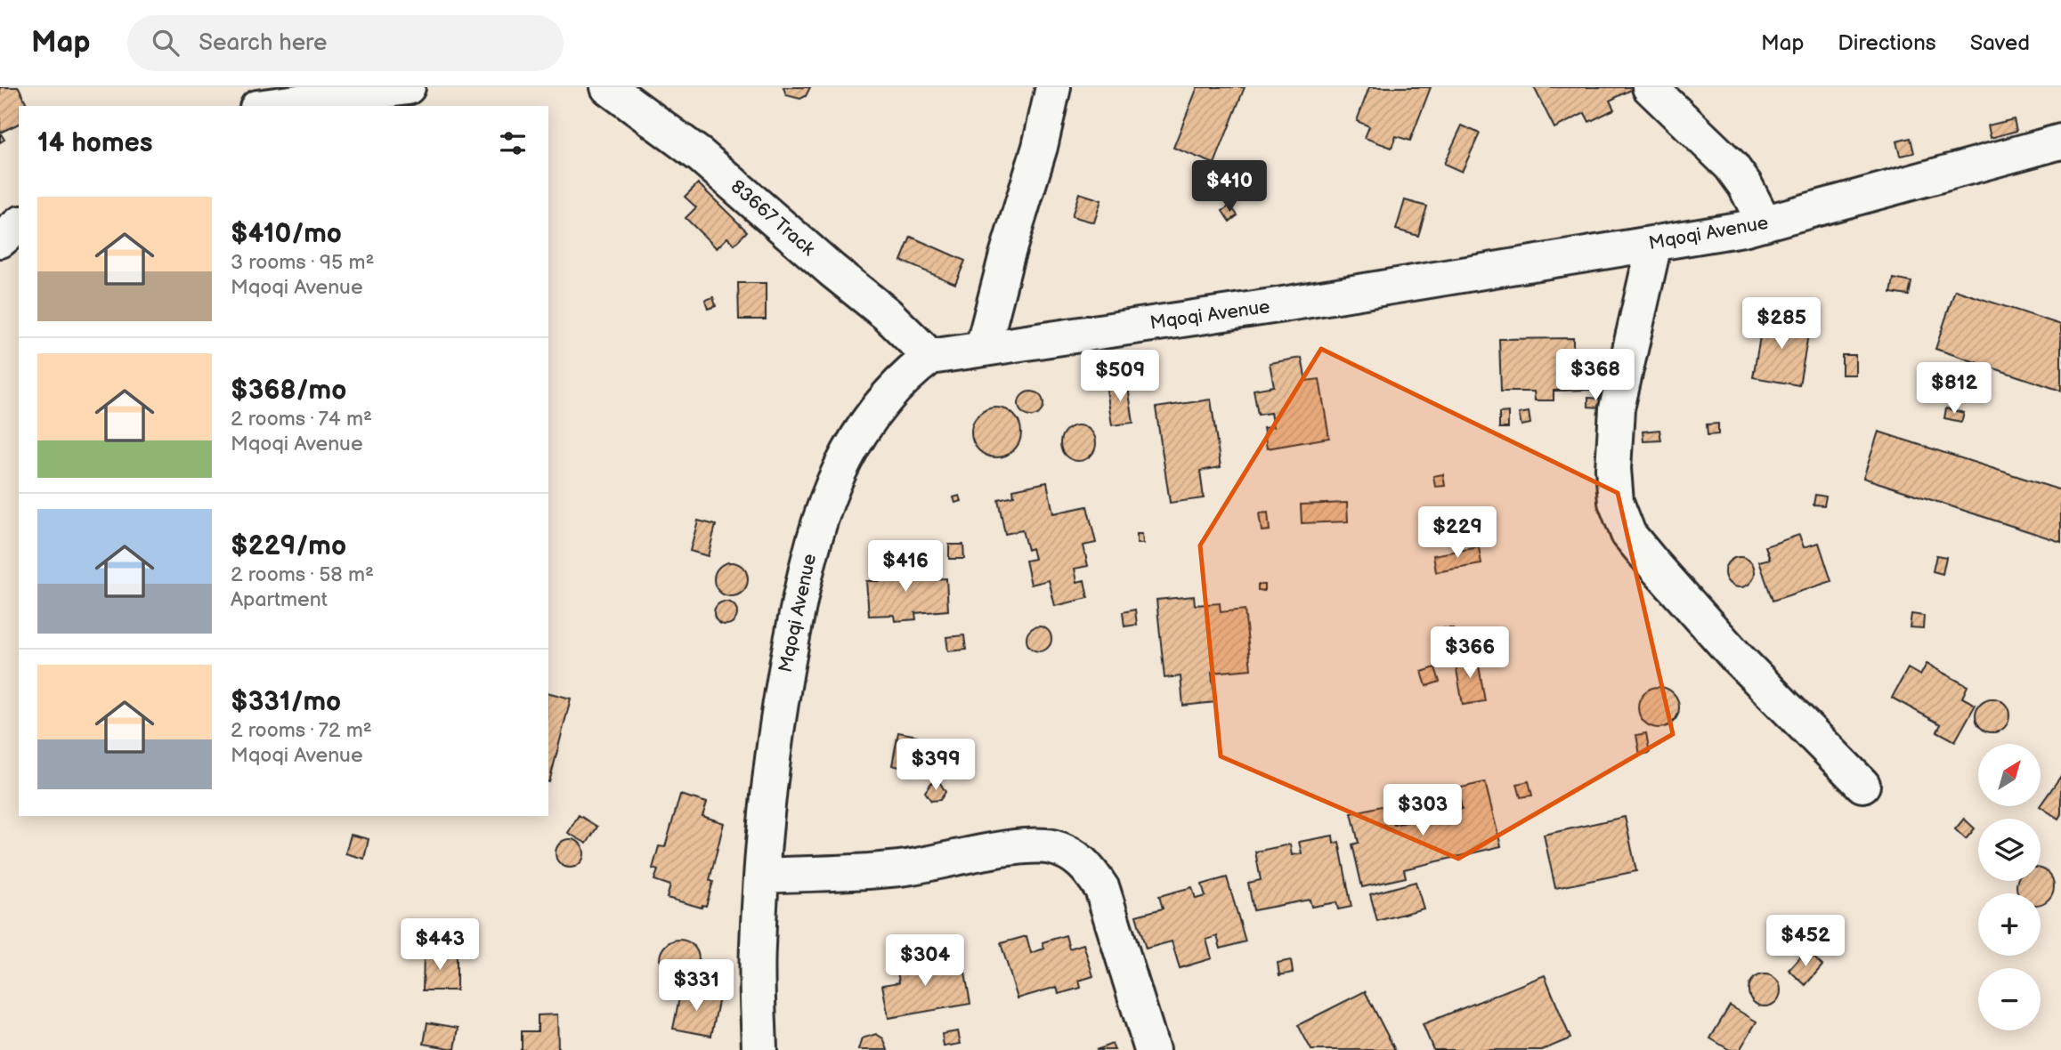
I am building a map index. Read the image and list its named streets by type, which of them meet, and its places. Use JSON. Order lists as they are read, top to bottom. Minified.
{"streets":{"street":["83667 Track","Mqoqi Avenue"]},"crossings":[["83667 Track","Mqoqi Avenue"]],"north":"top right","page":{"header":"Map","search":"Search here","nav":["Map","Directions","Saved"],"heading":"14 homes","price":["$410","$285","$368","$509","$812","$229","$416","$366","$399","$303","$452","$443","$304","$331"],"list":[{"name":"$410/mo","note":"3 rooms · 95 m² · Mqoqi Avenue"},{"name":"$368/mo","note":"2 rooms · 74 m² · Mqoqi Avenue"},{"name":"$229/mo","note":"2 rooms · 58 m² · Apartment"},{"name":"$331/mo","note":"2 rooms · 72 m² · Mqoqi Avenue"}],"map_buttons":["+","−"]}}
